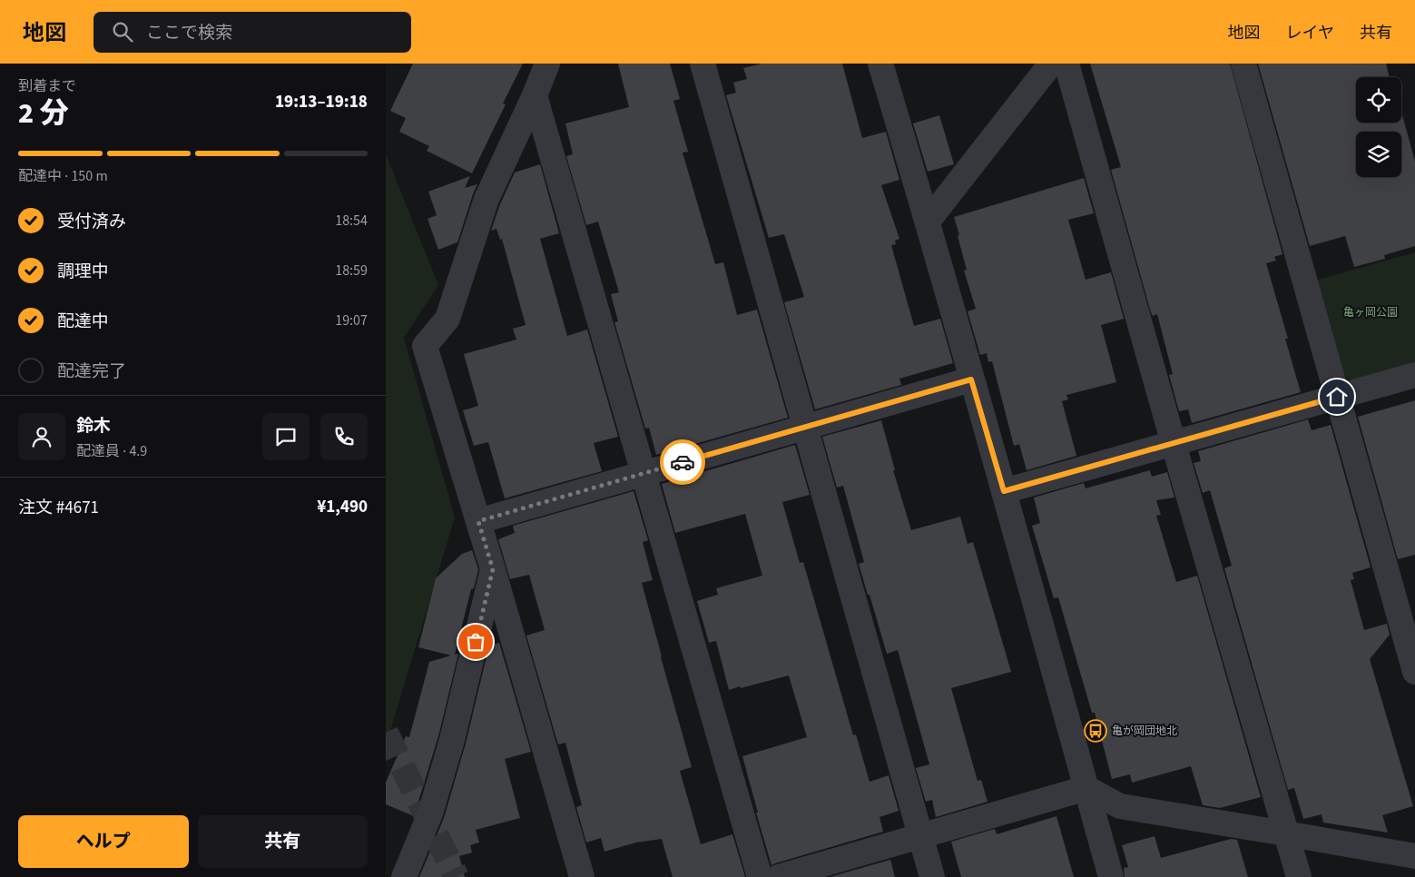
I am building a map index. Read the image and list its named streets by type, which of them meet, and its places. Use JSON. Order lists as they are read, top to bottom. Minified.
{"parks":["亀ヶ岡公園"],"places":{"bus stop":["亀が岡団地北"]},"page":{"header":"地図","search":"ここで検索","nav":["地図","レイヤ","共有"],"heading":["2 分","到着まで","19:13–19:18"],"panel":["鈴木","配達員 · 4.9","注文 #4671","¥1,490"],"bar":"配達中 · 150 m","list":[["受付済み","18:54"],["調理中","18:59"],["配達中","19:07"],"配達完了"],"buttons":["ヘルプ","共有"]}}
